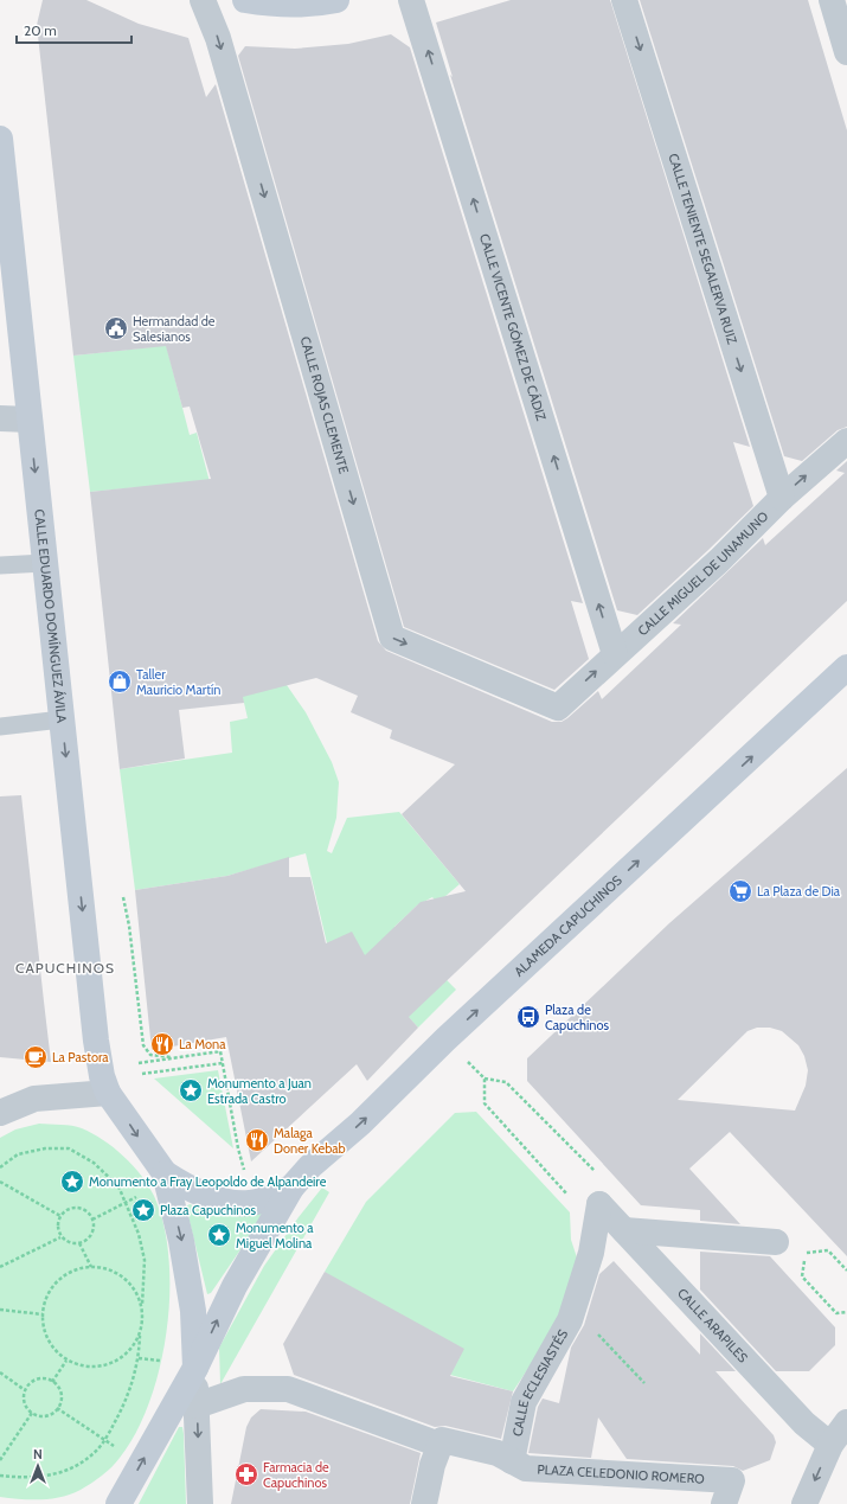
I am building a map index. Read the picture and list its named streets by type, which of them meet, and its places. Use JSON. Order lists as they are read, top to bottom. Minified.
{"streets":{"main road":["CALLE EDUARDO DOMÍNGUEZ ÁVILA","ALAMEDA CAPUCHINOS"],"street":["CALLE TENIENTE SEGALERVA RUIZ","CALLE VICENTE GÓMEZ DE CÁDIZ","CALLE ROJAS CLEMENTE","CALLE MIGUEL DE UNAMUNO","CALLE ARAPILES","CALLE ECLESIASTÉS","PLAZA CELEDONIO ROMERO"]},"crossings":[["CALLE TENIENTE SEGALERVA RUIZ","CALLE MIGUEL DE UNAMUNO"],["CALLE VICENTE GÓMEZ DE CÁDIZ","CALLE MIGUEL DE UNAMUNO"],["CALLE ROJAS CLEMENTE","CALLE MIGUEL DE UNAMUNO"],["CALLE ARAPILES","CALLE ECLESIASTÉS"],["CALLE ECLESIASTÉS","PLAZA CELEDONIO ROMERO"]],"one_way":["CALLE TENIENTE SEGALERVA RUIZ","CALLE VICENTE GÓMEZ DE CÁDIZ","CALLE ROJAS CLEMENTE","CALLE MIGUEL DE UNAMUNO","CALLE EDUARDO DOMÍNGUEZ ÁVILA","ALAMEDA CAPUCHINOS"],"districts":["CAPUCHINOS"],"places":{"public building":["Hermandad de Salesianos"],"shop":["Taller Mauricio Martín"],"supermarket":["La Plaza de Dia"],"bus stop":["Plaza de Capuchinos"],"restaurant":["La Mona","Malaga Doner Kebab"],"cafe":["La Pastora"],"place":["Monumento a Juan Estrada Castro","Monumento a Fray Leopoldo de Alpandeire","Plaza Capuchinos","Monumento a Miguel Molina"],"pharmacy":["Farmacia de Capuchinos"]},"scale_bar":"20 m","north":"top"}
